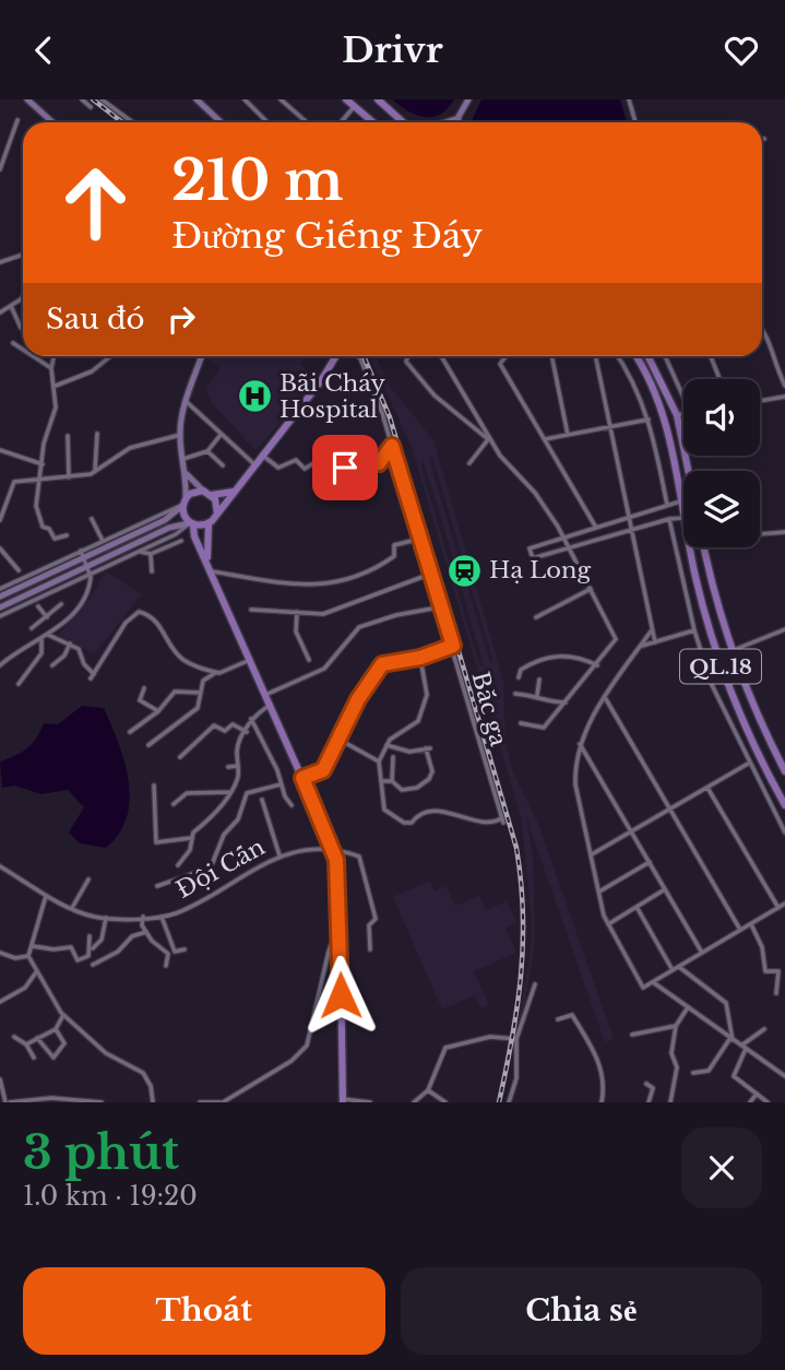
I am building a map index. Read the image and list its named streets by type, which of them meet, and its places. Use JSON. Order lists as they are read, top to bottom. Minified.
{"streets":{"main road":["QL.18"],"street":["Bắc ga","Đội Cấn"]},"places":{"hospital":["Bãi Cháy Hospital"],"station":["Hạ Long"]},"page":{"header":"Drivr","turn":["210 m","Đường Giếng Đáy"],"then":"Sau đó","heading":["3 phút","1.0 km · 19:20"],"buttons":["Thoát","Chia sẻ"]}}
